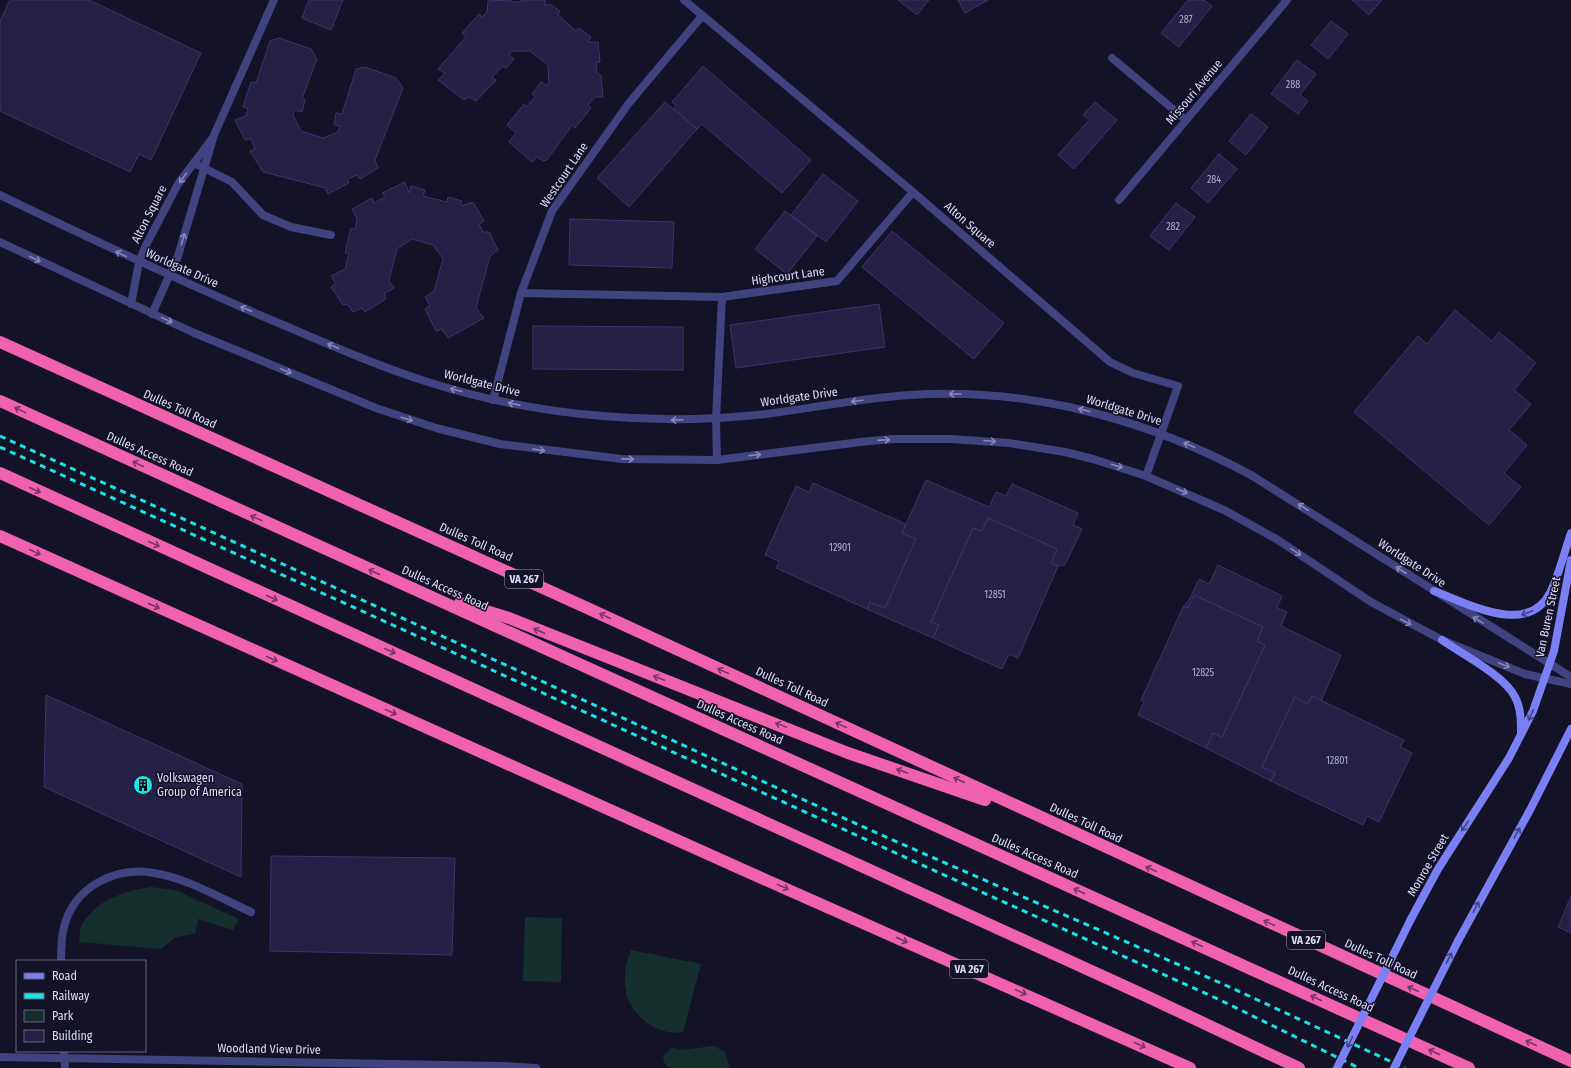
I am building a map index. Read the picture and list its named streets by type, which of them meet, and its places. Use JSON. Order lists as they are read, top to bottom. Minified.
{"streets":{"highway":["Dulles Toll Road","Dulles Access Road","VA 267"],"main road":["Van Buren Street","Monroe Street"],"street":["Missouri Avenue","Westcourt Lane","Alton Square","Worldgate Drive","Highcourt Lane","Woodland View Drive"]},"crossings":[["Westcourt Lane","Alton Square"],["Westcourt Lane","Worldgate Drive"],["Westcourt Lane","Highcourt Lane"],["Alton Square","Worldgate Drive"],["Alton Square","Highcourt Lane"],["Worldgate Drive","Van Buren Street"],["Van Buren Street","Monroe Street"]],"places":{"building":["Volkswagen Group of America"]},"house_numbers":["287","288","284","282","12901","12851","12825","12801"],"legend":["Road","Railway","Park","Building"]}
